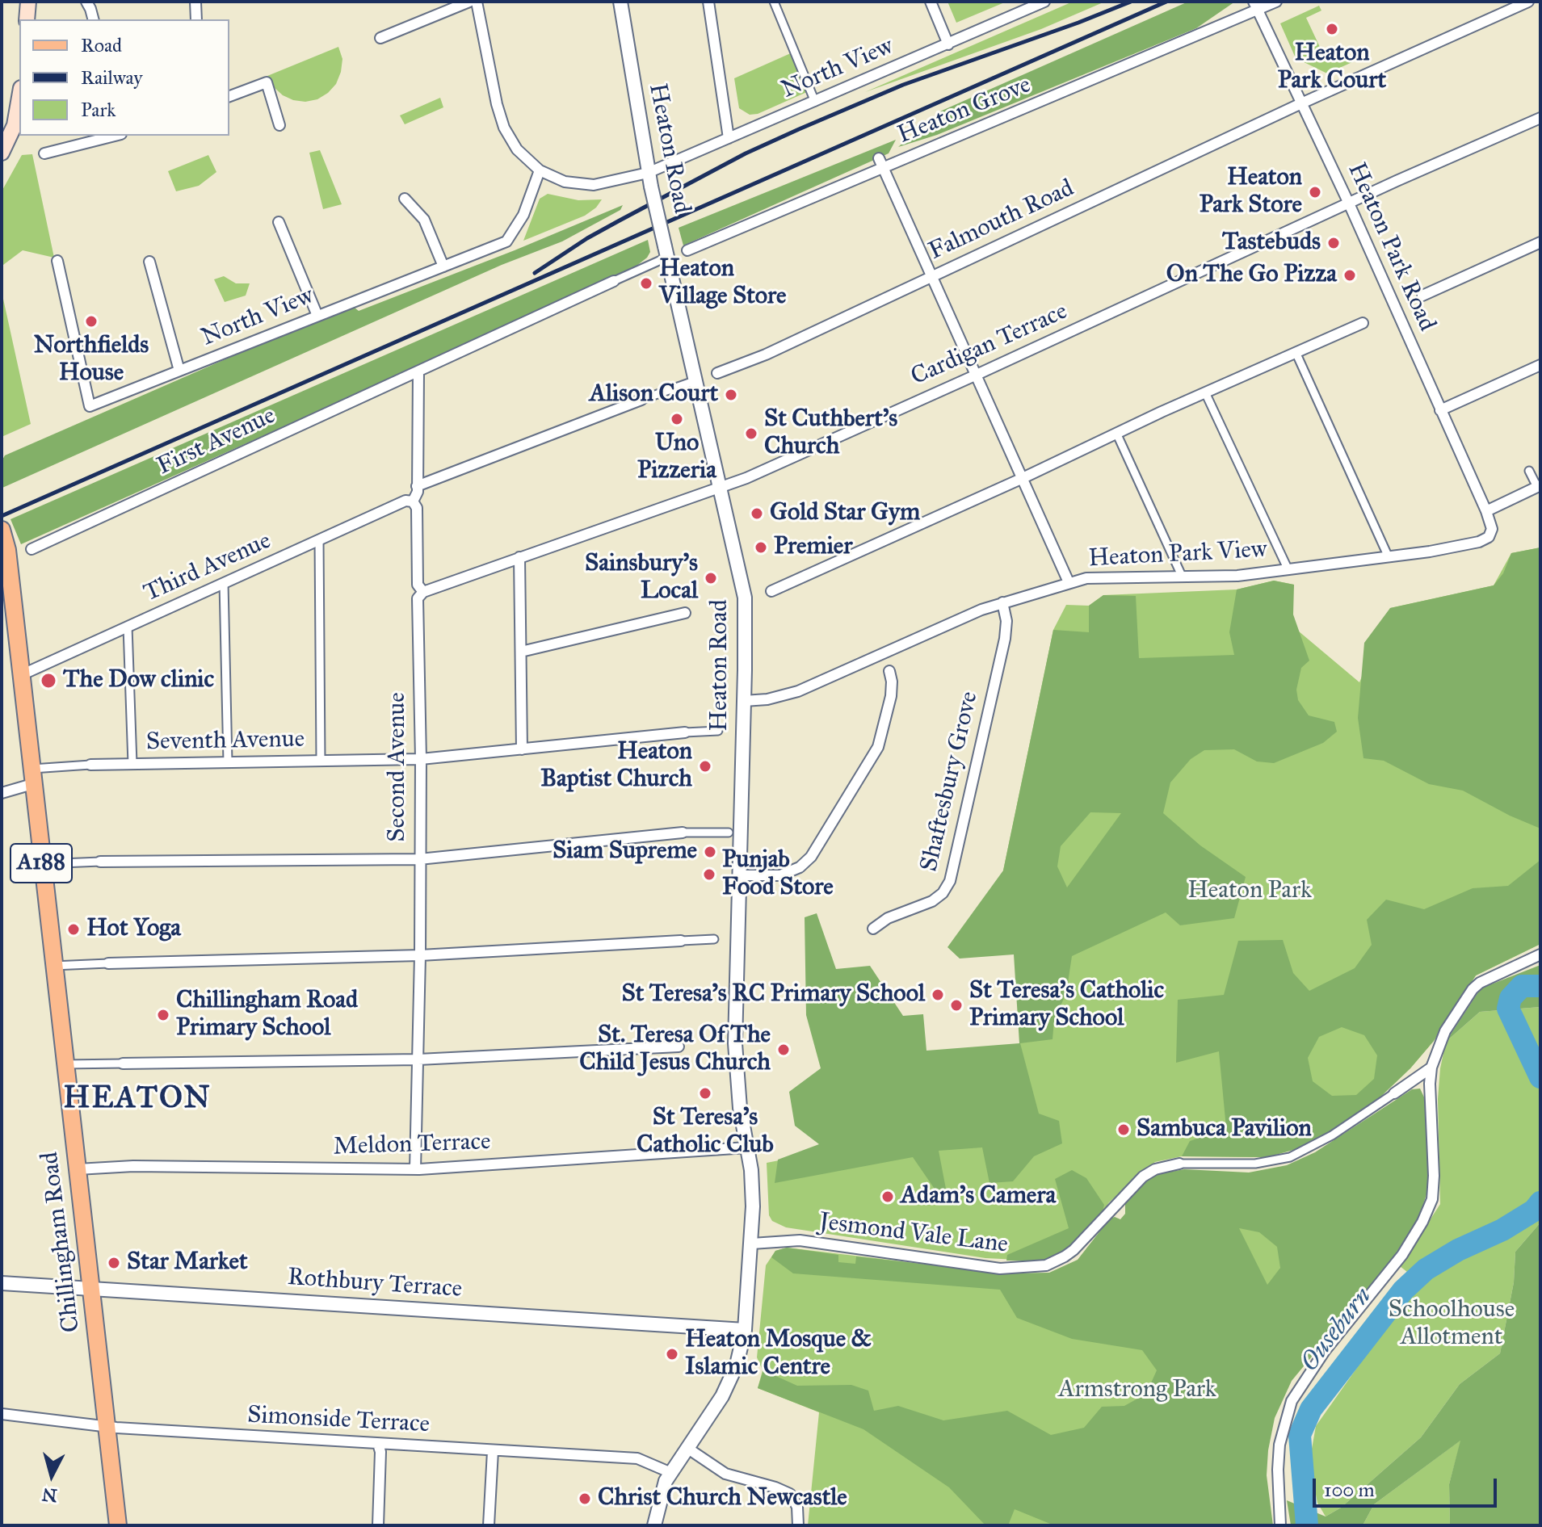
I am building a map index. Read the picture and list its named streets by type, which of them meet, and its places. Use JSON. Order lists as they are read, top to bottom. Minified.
{"streets":{"main road":["A188","Chillingham Road"],"street":["North View","Heaton Grove","Heaton Road","Falmouth Road","Heaton Park Road","Cardigan Terrace","First Avenue","Heaton Park View","Third Avenue","Seventh Avenue","Second Avenue","Shaftesbury Grove","Meldon Terrace","Jesmond Vale Lane","Rothbury Terrace","Simonside Terrace"]},"crossings":[["North View","Heaton Road"],["Heaton Grove","Heaton Park Road"],["Heaton Road","Cardigan Terrace"],["Heaton Road","Heaton Park View"],["Heaton Road","Meldon Terrace"],["Heaton Road","Jesmond Vale Lane"],["Heaton Road","Rothbury Terrace"],["Heaton Road","Simonside Terrace"],["Falmouth Road","Heaton Park Road"],["Heaton Park Road","Cardigan Terrace"],["Heaton Park Road","Heaton Park View"],["Cardigan Terrace","Second Avenue"],["First Avenue","Second Avenue"],["Heaton Park View","Shaftesbury Grove"],["Third Avenue","Second Avenue"],["Third Avenue","Chillingham Road"],["Seventh Avenue","Second Avenue"],["Seventh Avenue","Chillingham Road"],["Second Avenue","Meldon Terrace"],["Meldon Terrace","Chillingham Road"],["Chillingham Road","Rothbury Terrace"],["Chillingham Road","Simonside Terrace"]],"districts":["HEATON"],"water":["Ouseburn"],"parks":["Heaton Park","Schoolhouse Allotment","Armstrong Park"],"places":["Heaton Park Court","Heaton Park Store","Tastebuds","On The Go Pizza","Heaton Village Store","Northfields House","Alison Court","Uno Pizzeria","St Cuthbert's Church","Gold Star Gym","Premier","Sainsbury's Local","The Dow clinic","Heaton Baptist Church","Siam Supreme","Punjab Food Store","Hot Yoga","St Teresa's RC Primary School","St Teresa's Catholic Primary School","Chillingham Road Primary School","St. Teresa Of The Child Jesus Church","St Teresa's Catholic Club","Sambuca Pavilion","Adam's Camera","Star Market","Heaton Mosque & Islamic Centre","Christ Church Newcastle"],"legend":["Road","Railway","Park"],"scale_bar":"100 m","north":"bottom"}
